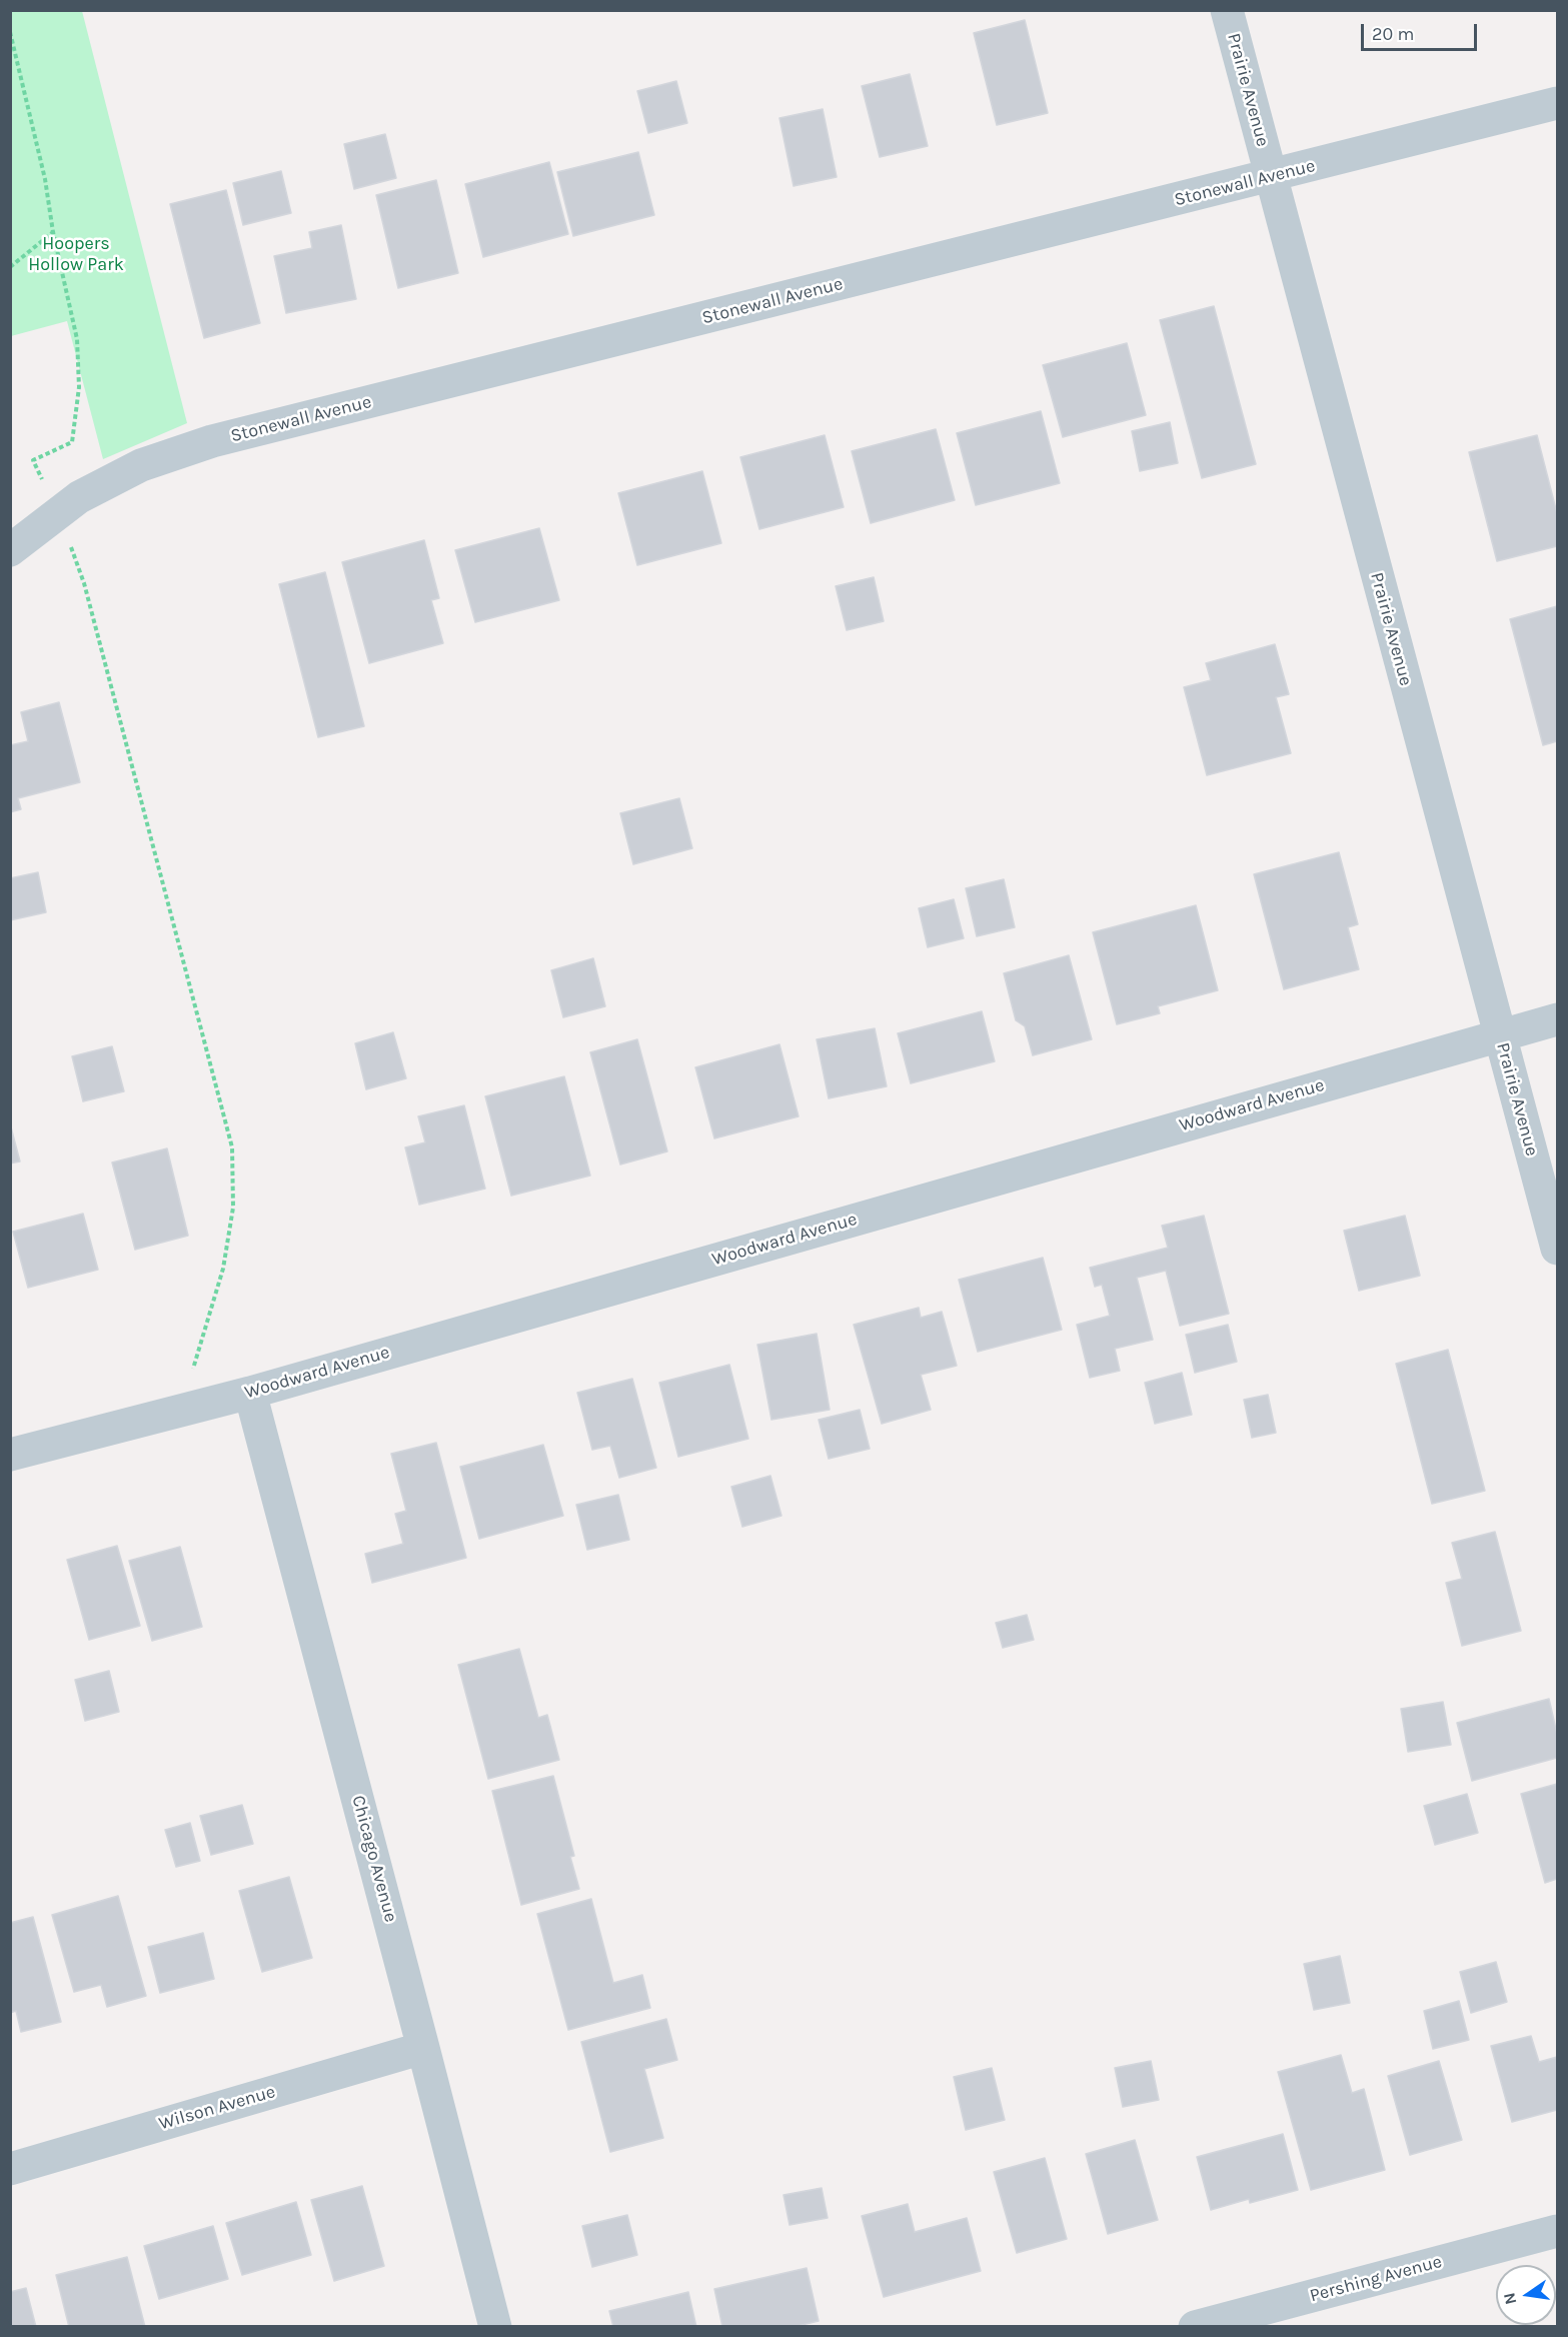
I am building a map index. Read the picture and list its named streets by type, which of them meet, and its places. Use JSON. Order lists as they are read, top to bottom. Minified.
{"streets":{"street":["Prairie Avenue","Stonewall Avenue","Woodward Avenue","Chicago Avenue","Wilson Avenue","Pershing Avenue"]},"crossings":[["Prairie Avenue","Stonewall Avenue"],["Prairie Avenue","Woodward Avenue"],["Woodward Avenue","Chicago Avenue"],["Chicago Avenue","Wilson Avenue"]],"parks":["Hoopers Hollow Park"],"scale_bar":"20 m","north":"left"}
